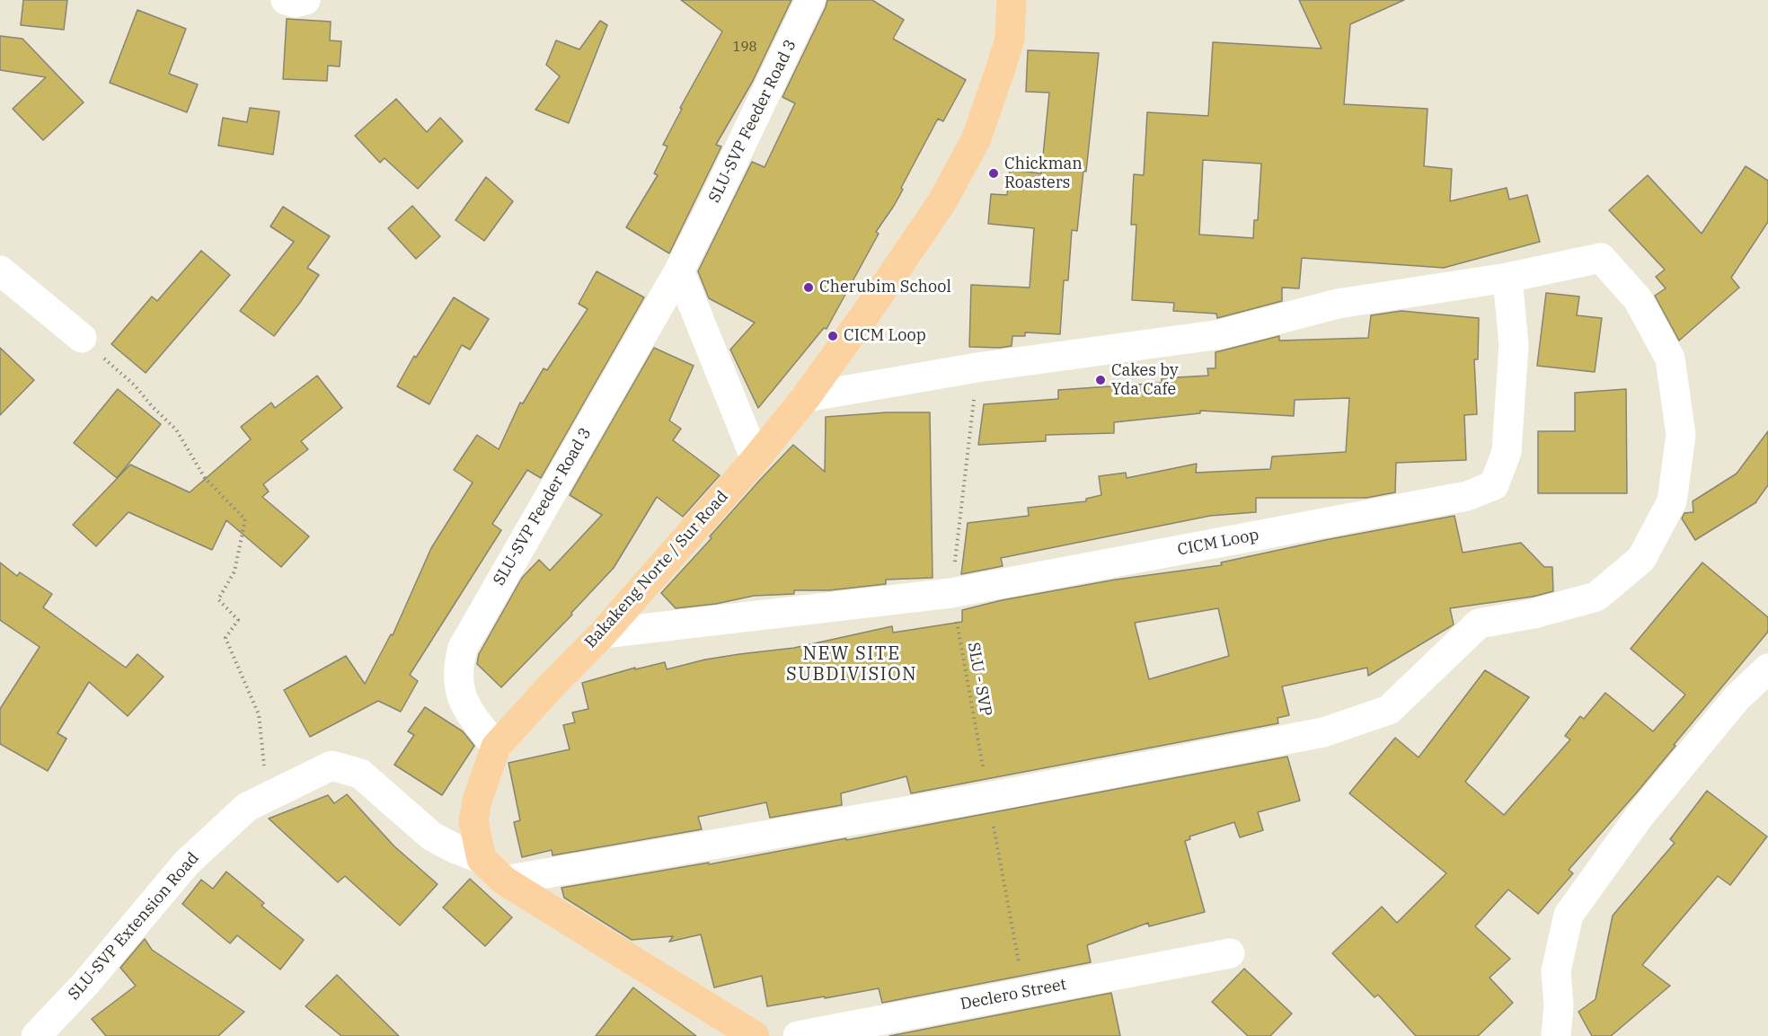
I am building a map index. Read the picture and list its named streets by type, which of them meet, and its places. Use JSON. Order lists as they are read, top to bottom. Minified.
{"streets":{"main road":["Bakakeng Norte / Sur Road"],"street":["SLU-SVP Feeder Road 3","CICM Loop","SLU-SVP Extension Road","Declero Street"],"path":["SLU - SVP"]},"crossings":[["SLU-SVP Feeder Road 3","Bakakeng Norte / Sur Road"],["CICM Loop","Bakakeng Norte / Sur Road"],["CICM Loop","SLU - SVP"],["Bakakeng Norte / Sur Road","SLU-SVP Extension Road"],["SLU - SVP","Declero Street"]],"districts":["NEW SITE SUBDIVISION"],"places":["Chickman Roasters","Cherubim School","CICM Loop","Cakes by Yda Cafe"],"house_numbers":["198"]}
